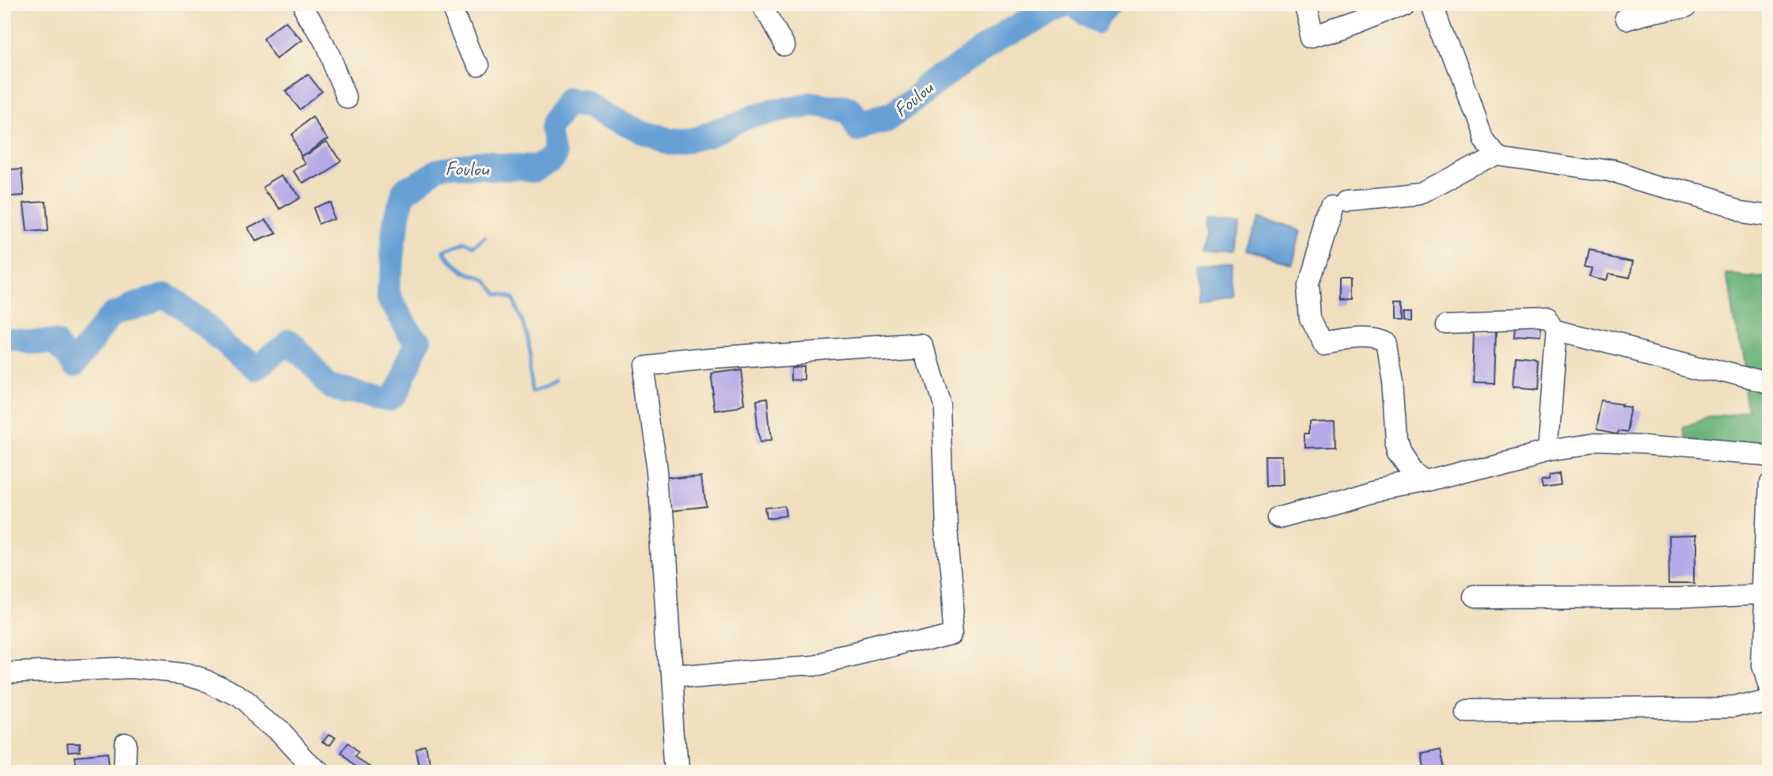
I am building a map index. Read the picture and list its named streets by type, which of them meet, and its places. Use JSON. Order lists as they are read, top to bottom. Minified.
{"water":["Foulou"]}
